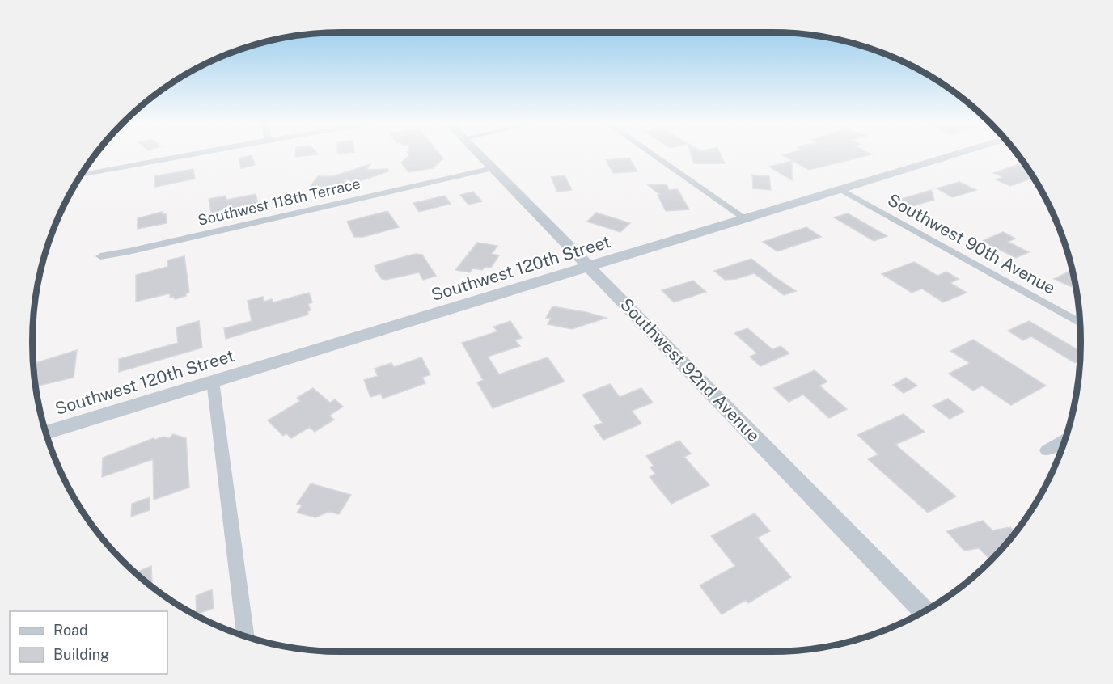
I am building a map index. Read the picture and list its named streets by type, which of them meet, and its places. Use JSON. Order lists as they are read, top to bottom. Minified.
{"streets":{"street":["Southwest 118th Terrace","Southwest 90th Avenue","Southwest 120th Street","Southwest 92nd Avenue"]},"crossings":[["Southwest 118th Terrace","Southwest 92nd Avenue"],["Southwest 90th Avenue","Southwest 120th Street"],["Southwest 120th Street","Southwest 92nd Avenue"]],"legend":["Road","Building"]}
